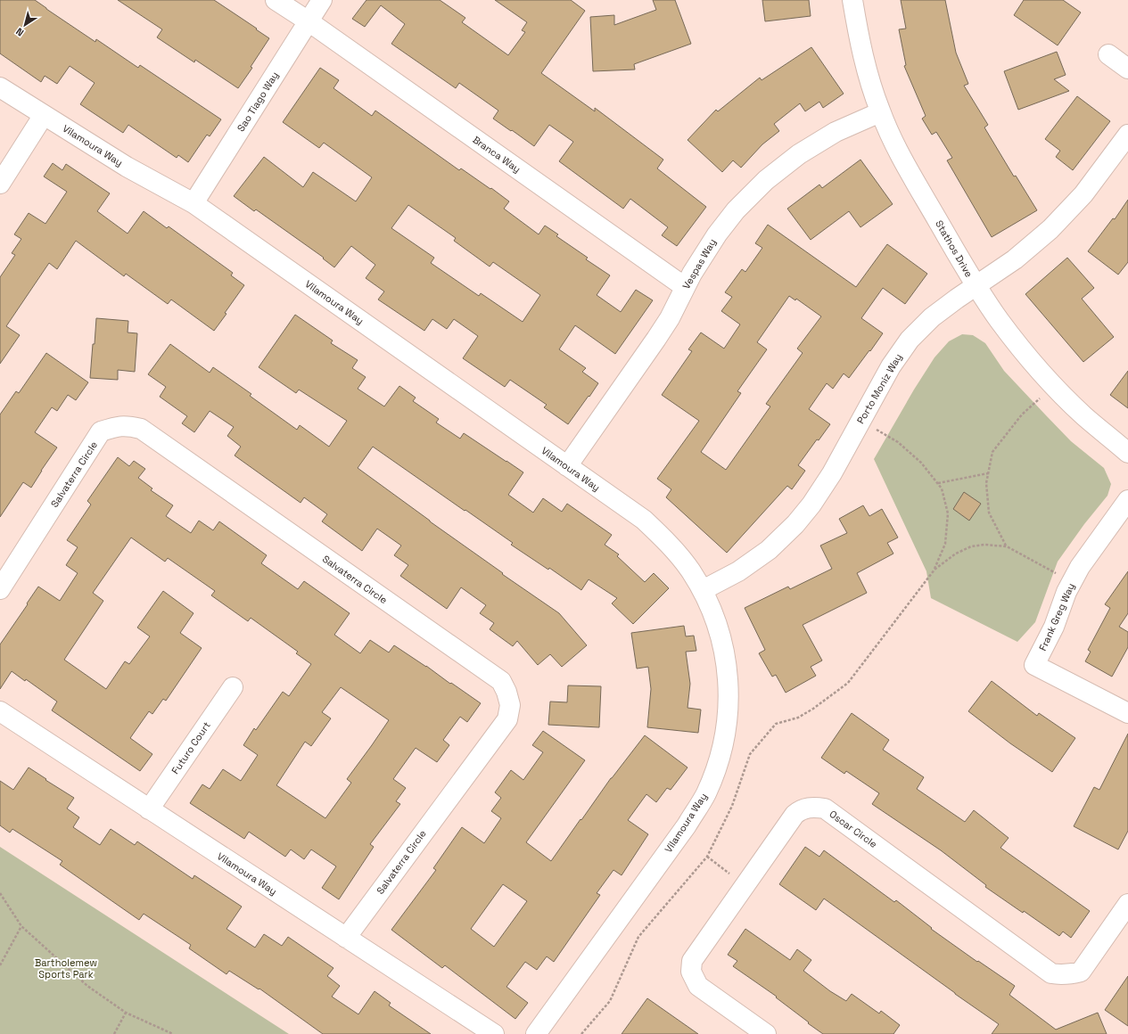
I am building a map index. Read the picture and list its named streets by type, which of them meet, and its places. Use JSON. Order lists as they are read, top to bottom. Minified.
{"streets":{"street":["Sao Tiago Way","Vilamoura Way","Branca Way","Stathos Drive","Vespas Way","Porto Moniz Way","Salvaterra Circle","Frank Greg Way","Futuro Court","Oscar Circle"]},"crossings":[["Sao Tiago Way","Vilamoura Way"],["Sao Tiago Way","Branca Way"],["Vilamoura Way","Vespas Way"],["Vilamoura Way","Porto Moniz Way"],["Vilamoura Way","Salvaterra Circle"],["Vilamoura Way","Futuro Court"],["Branca Way","Vespas Way"],["Stathos Drive","Vespas Way"],["Stathos Drive","Porto Moniz Way"]],"parks":["Bartholemew Sports Park"],"north":"bottom left"}
